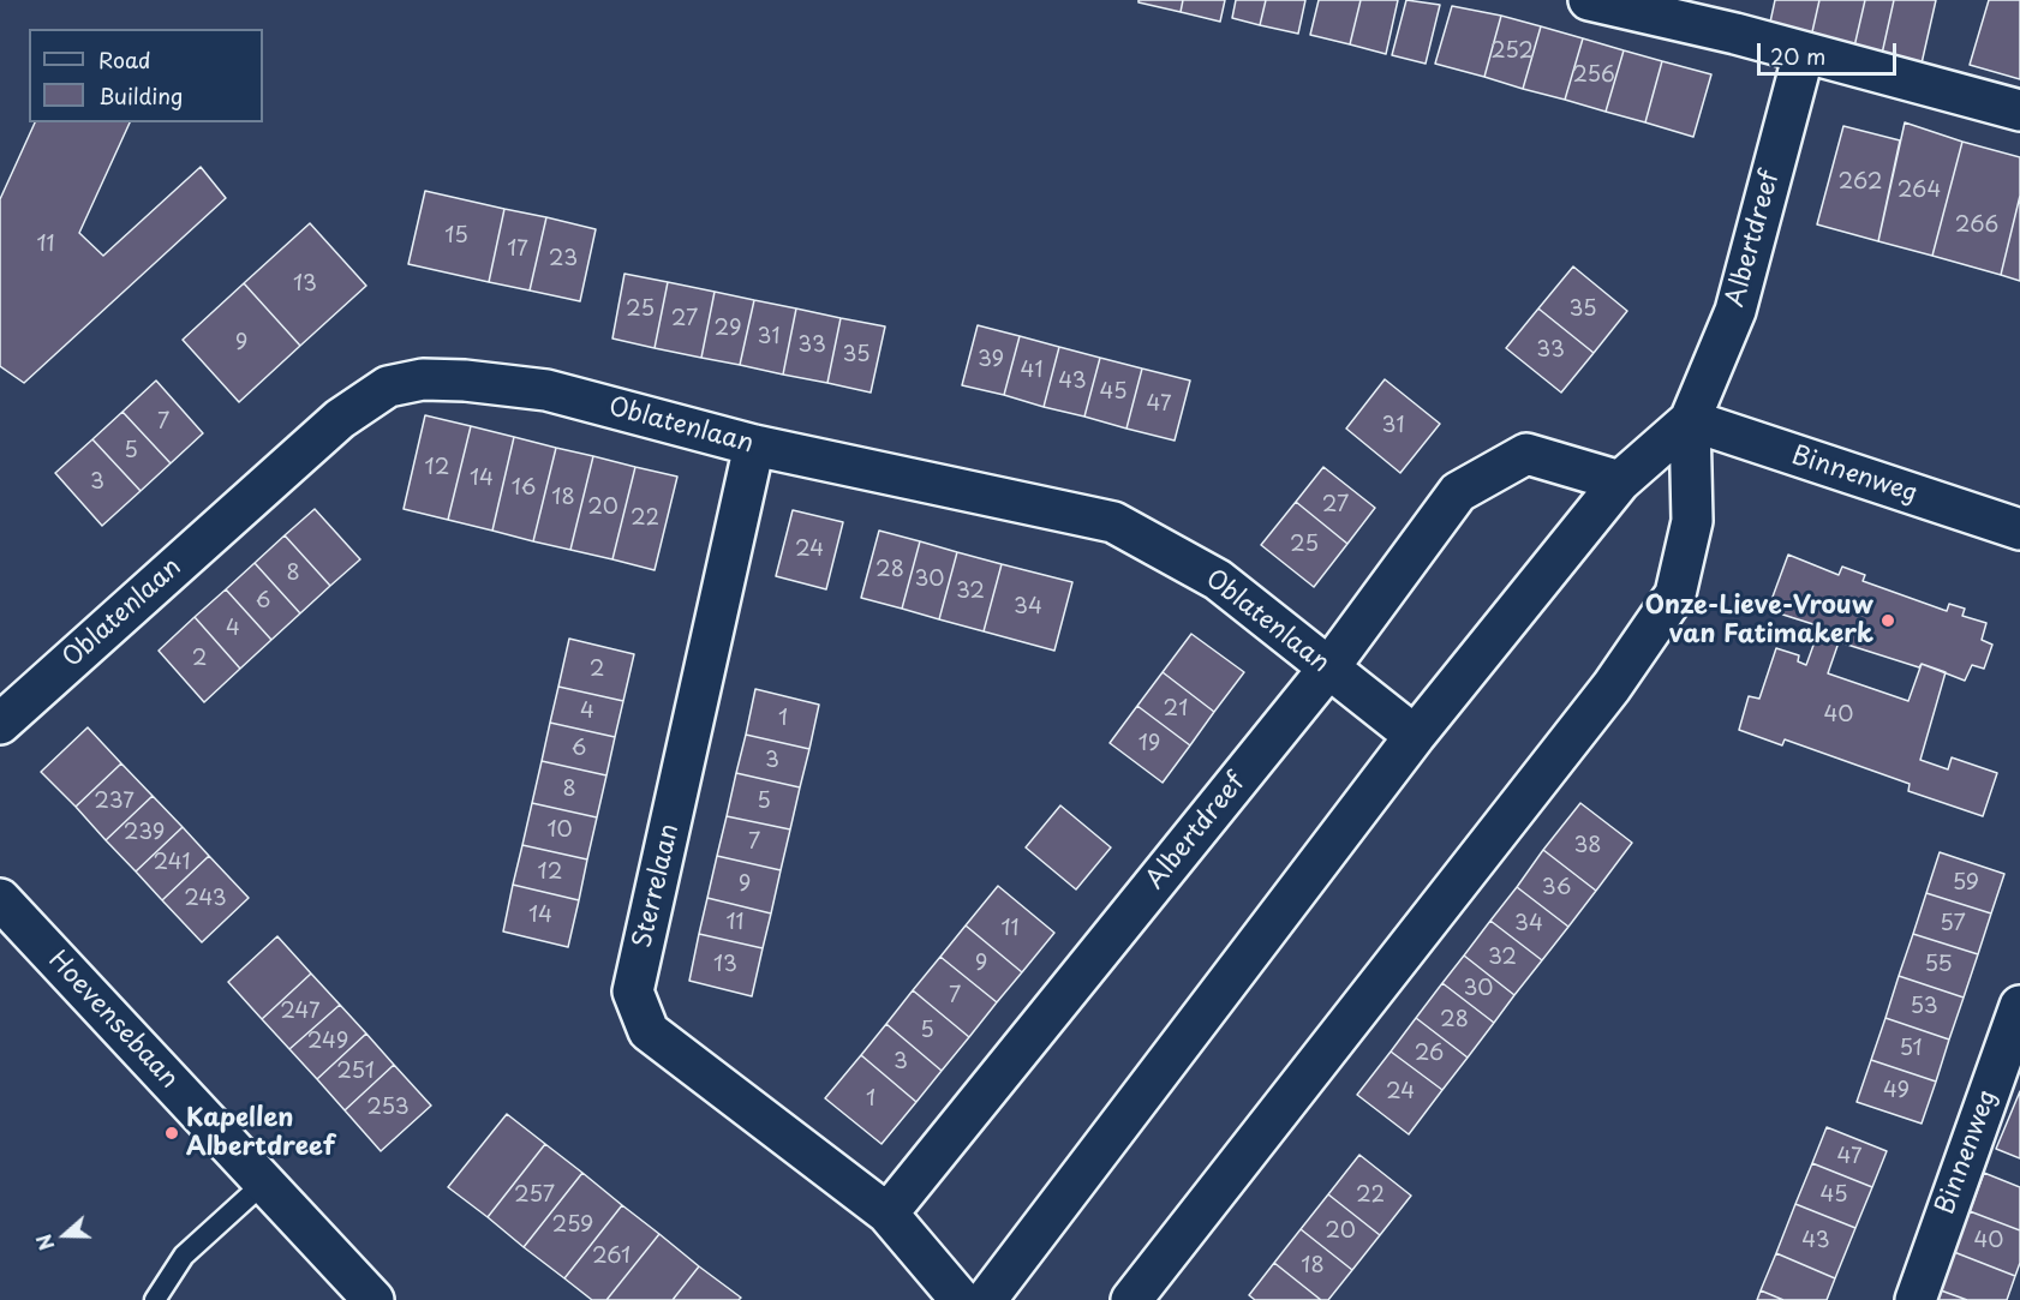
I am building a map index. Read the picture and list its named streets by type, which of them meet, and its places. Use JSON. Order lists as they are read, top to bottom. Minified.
{"streets":{"street":["Albertdreef","Oblatenlaan","Binnenweg","Sterrelaan","Hoevensebaan"]},"crossings":[["Albertdreef","Oblatenlaan"],["Albertdreef","Binnenweg"],["Albertdreef","Sterrelaan"],["Oblatenlaan","Sterrelaan"]],"places":["Onze-Lieve-Vrouw van Fatimakerk","Kapellen Albertdreef"],"house_numbers":["252","256","262","264","266","15","11","17","23","13","25","35","27","29","31","9","33","33","35","39","41","43","45","47","7","31","5","12","14","3","16","18","27","20","22","25","24","28","8","30","32","6","34","4","2","2","21","4","40","1","19","6","3","8","237","5","10","239","7","38","241","12","59","9","36","243","14","11","34","57","11","32","9","13","55","30","7","53","247","28","5","249","51","26","3","251","49","24","1","253","47","257","22","45","259","20","43","40","261","18"],"legend":["Road","Building"],"scale_bar":"20 m","north":"left"}
